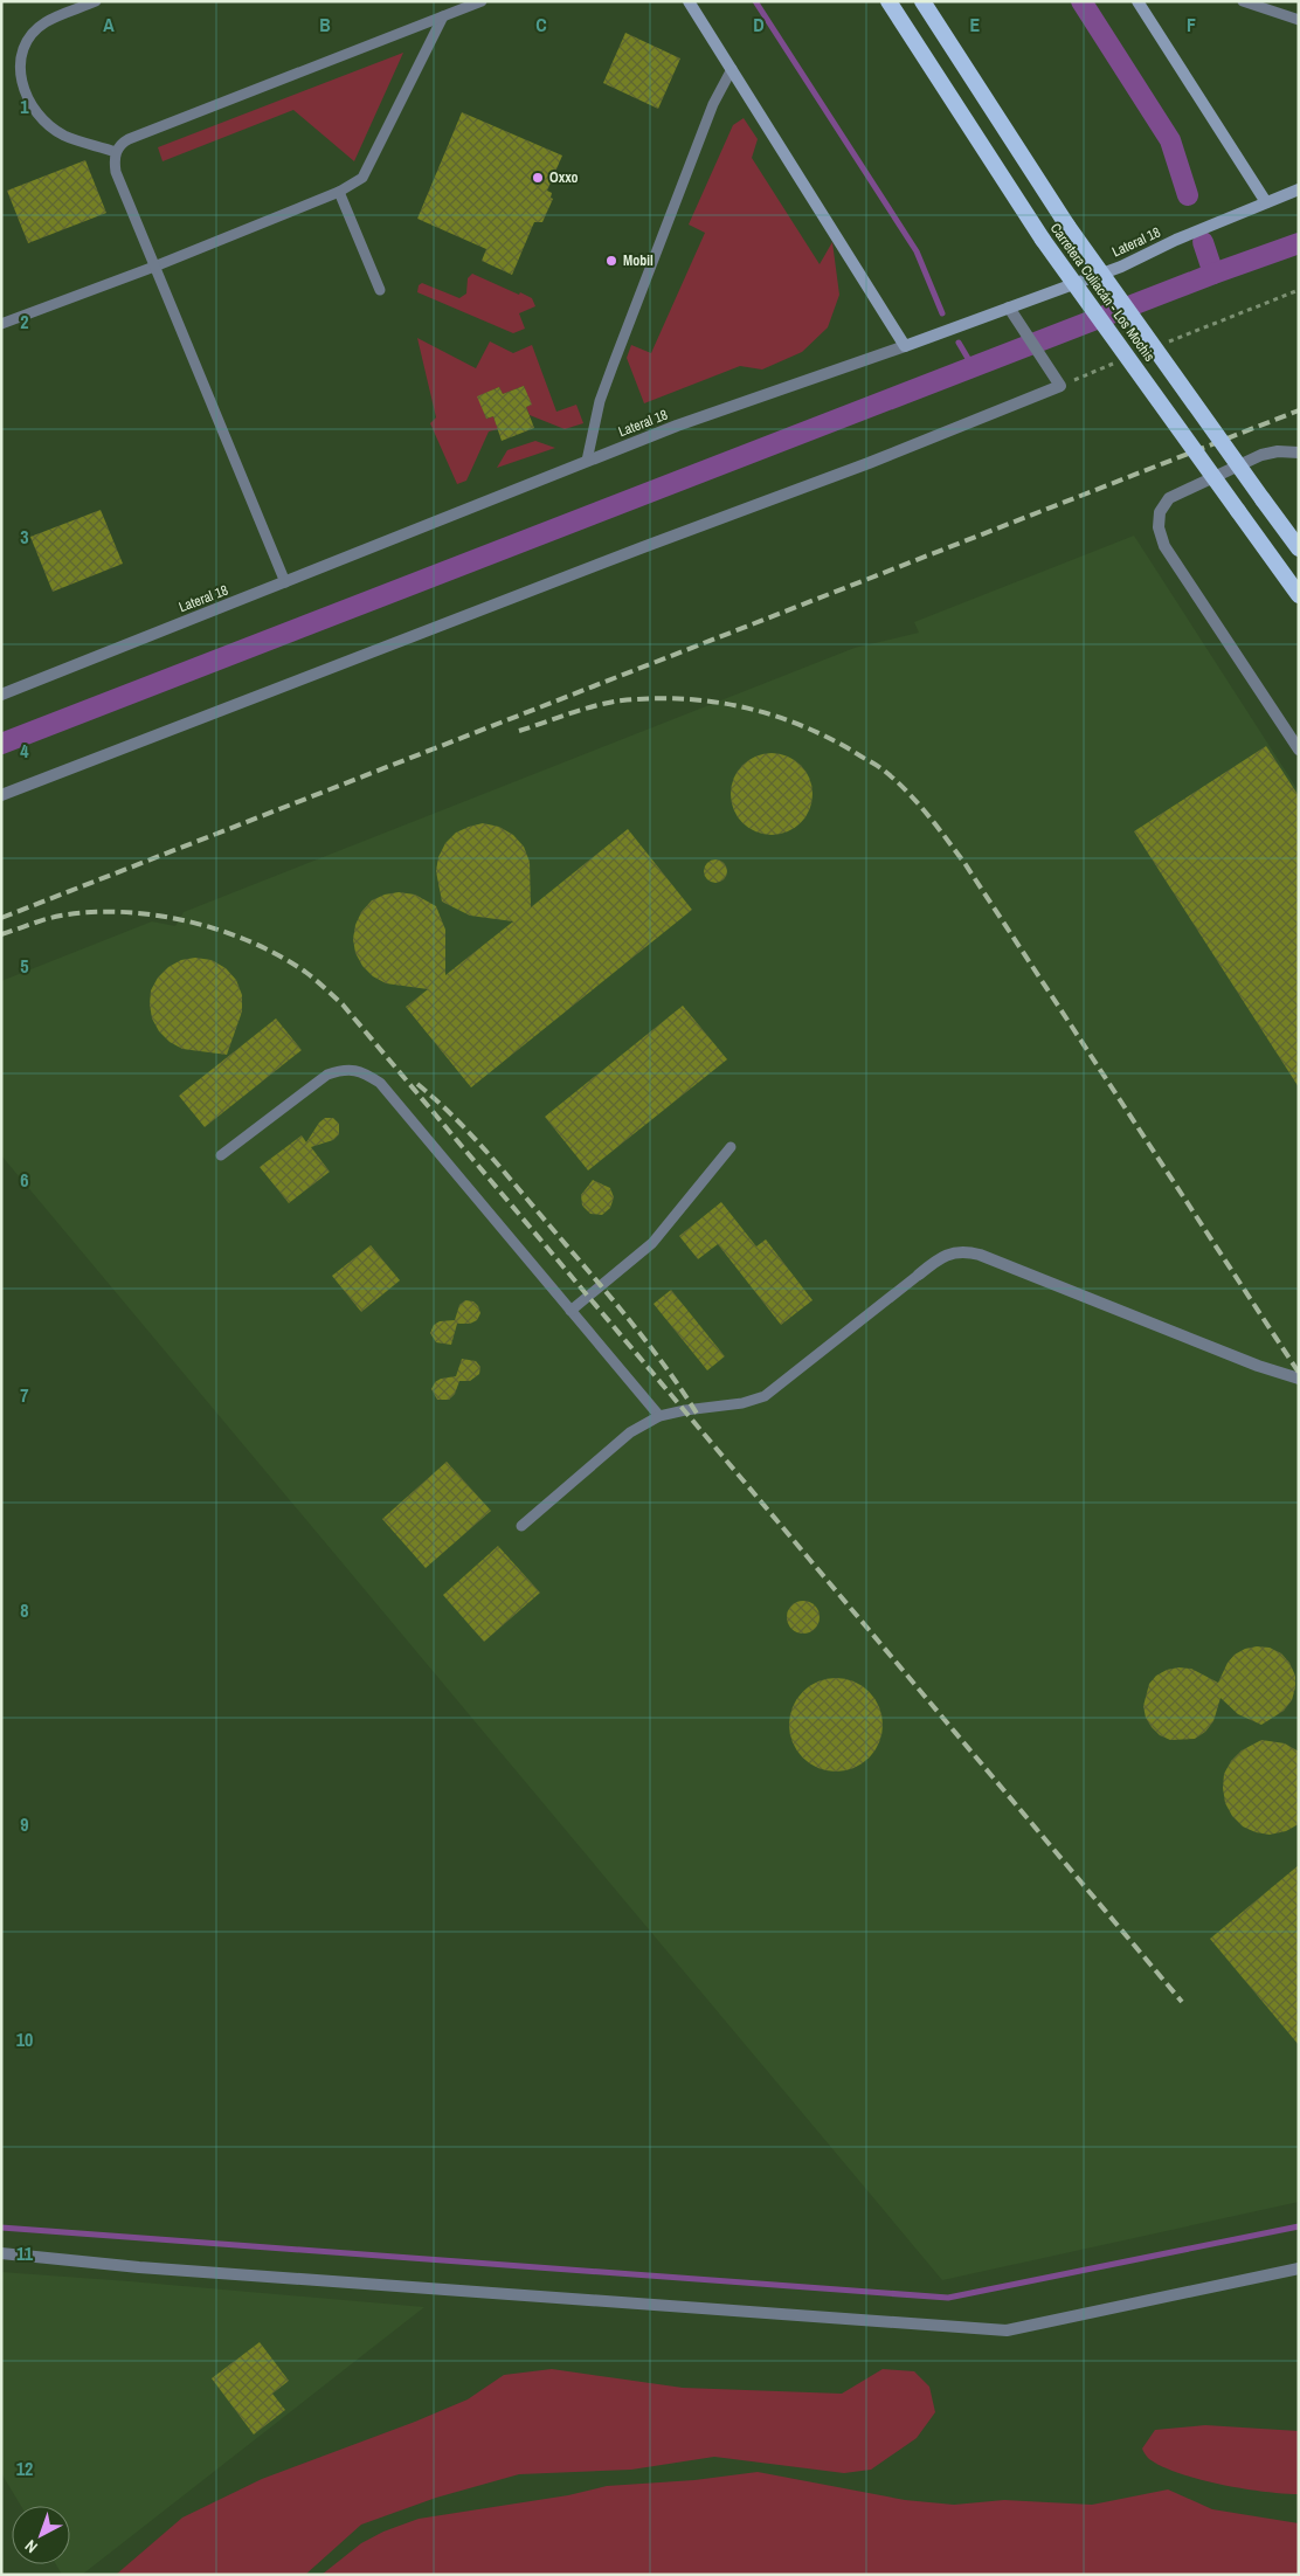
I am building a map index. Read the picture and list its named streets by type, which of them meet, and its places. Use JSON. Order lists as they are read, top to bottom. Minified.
{"streets":{"highway":["Carretera Culiacán - Los Mochis"],"main road":["Lateral 18"]},"places":["Oxxo","Mobil"],"north":"bottom left","grid":{"columns":["A","B","C","D","E","F"],"rows":["1","2","3","4","5","6","7","8","9","10","11","12"]}}
